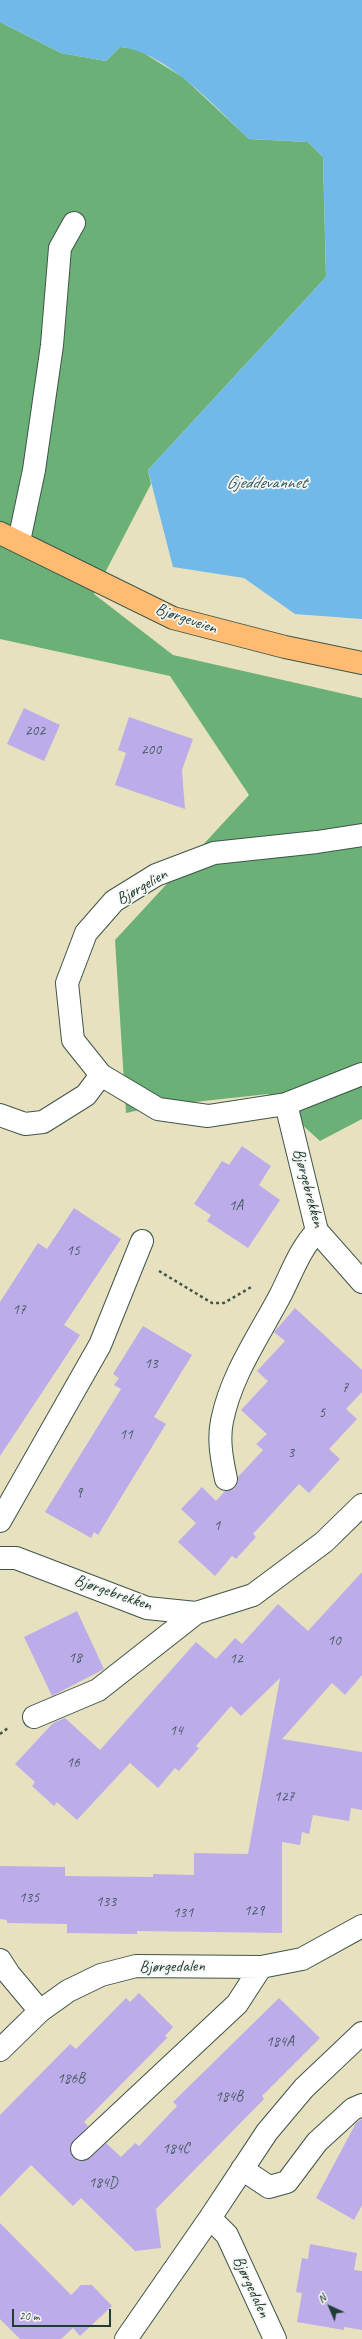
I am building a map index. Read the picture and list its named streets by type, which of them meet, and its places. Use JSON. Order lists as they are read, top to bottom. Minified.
{"streets":{"main road":["Bjørgeveien"],"street":["Bjørgelien","Bjørgebrekken","Bjørgedalen"]},"crossings":[["Bjørgelien","Bjørgebrekken"]],"water":["Gjeddevannet"],"house_numbers":["202","200","1A","15","17","13","7","5","11","3","9","1","10","18","12","14","16","127","135","133","129","131","184A","186B","184B","184C","184D"],"scale_bar":"20 m","north":"top left"}
